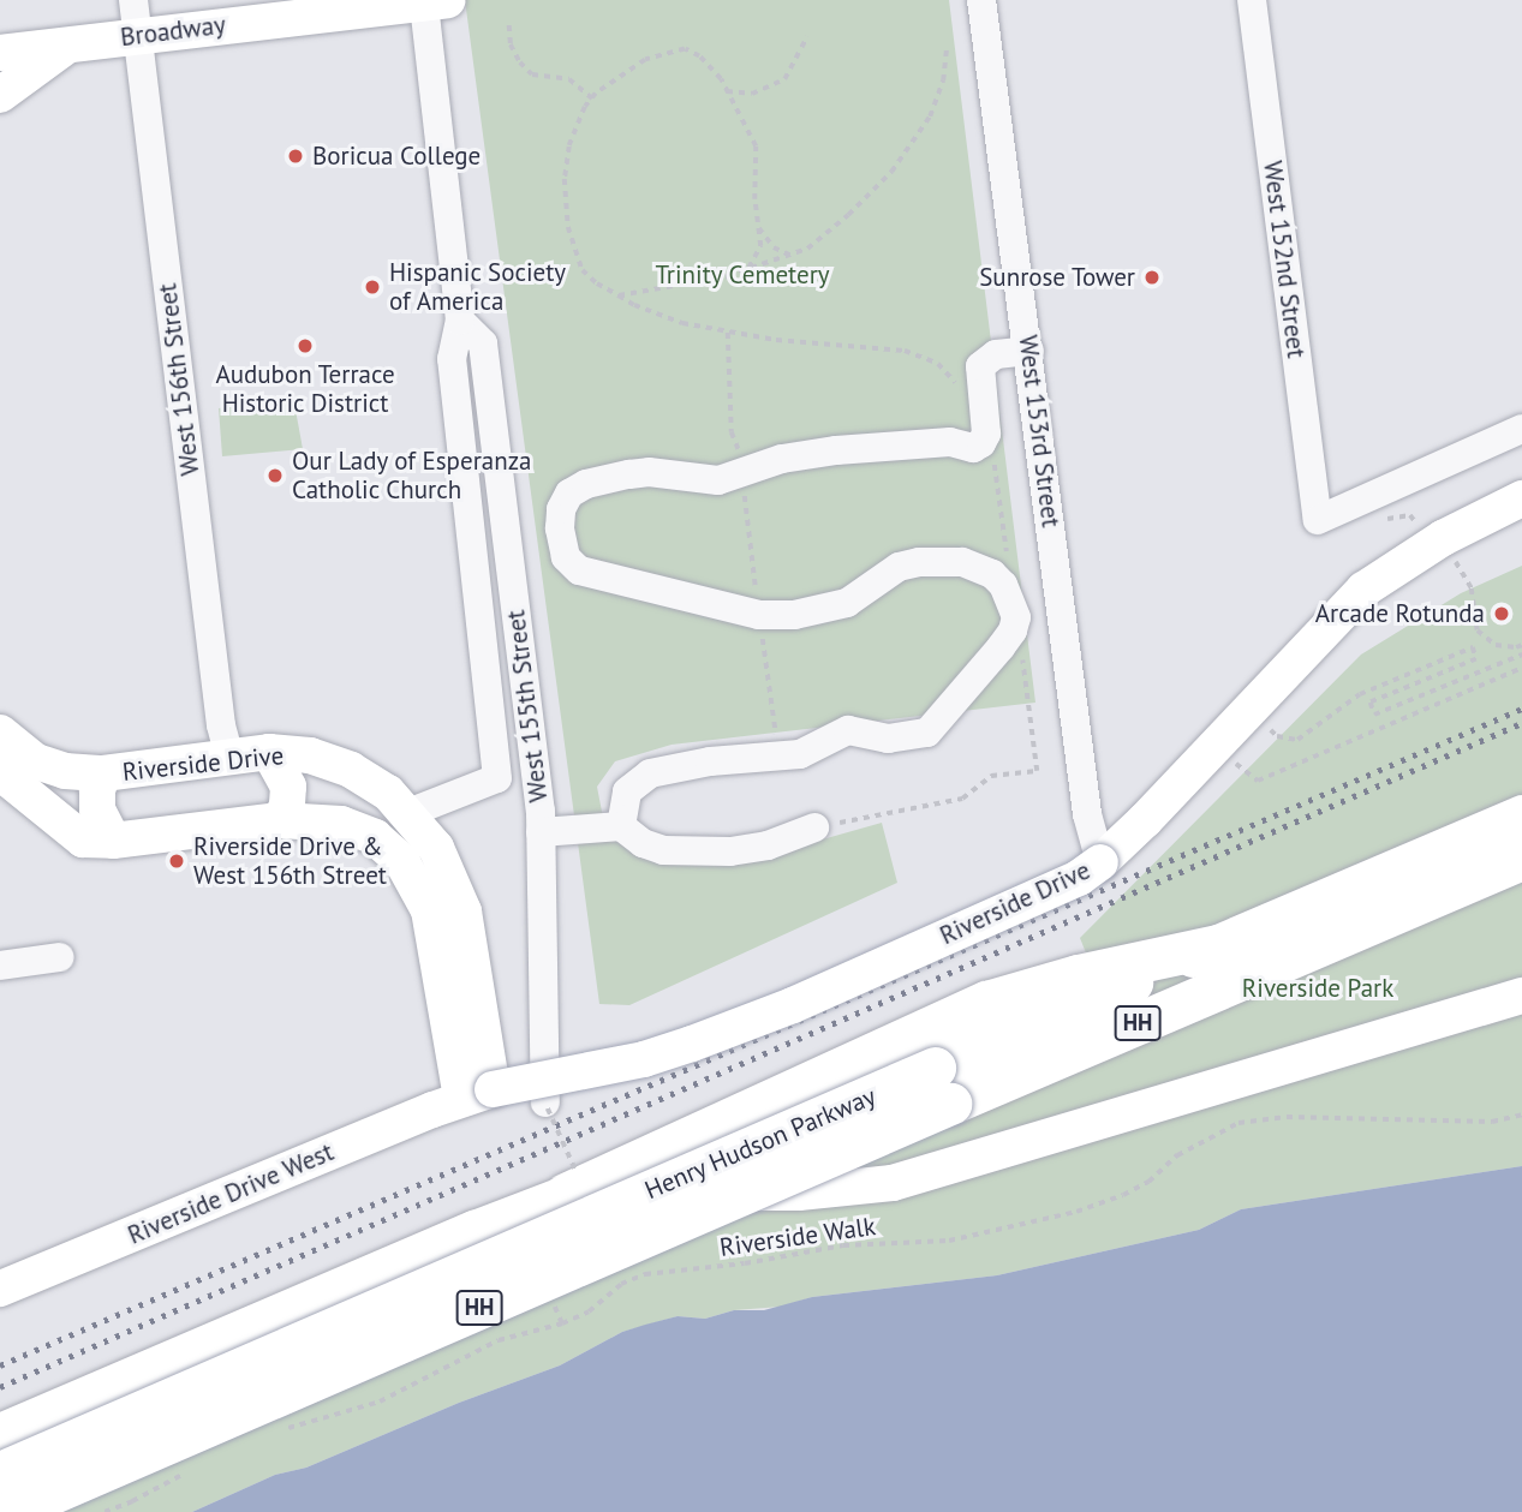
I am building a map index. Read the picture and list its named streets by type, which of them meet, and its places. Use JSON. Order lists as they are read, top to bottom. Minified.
{"streets":{"highway":["HH","Henry Hudson Parkway"],"main road":["Broadway","Riverside Drive","Riverside Drive West"],"street":["West 152nd Street","West 156th Street","West 153rd Street","West 155th Street"],"path":["Riverside Walk"]},"crossings":[["Broadway","West 156th Street"],["Broadway","West 155th Street"],["West 156th Street","Riverside Drive"],["West 153rd Street","Riverside Drive"],["West 155th Street","Riverside Drive"],["Riverside Drive","Riverside Drive West"]],"parks":["Trinity Cemetery","Riverside Park"],"places":["Boricua College","Sunrose Tower","Hispanic Society of America","Audubon Terrace Historic District","Our Lady of Esperanza Catholic Church","Arcade Rotunda","Riverside Drive & West 156th Street"]}
